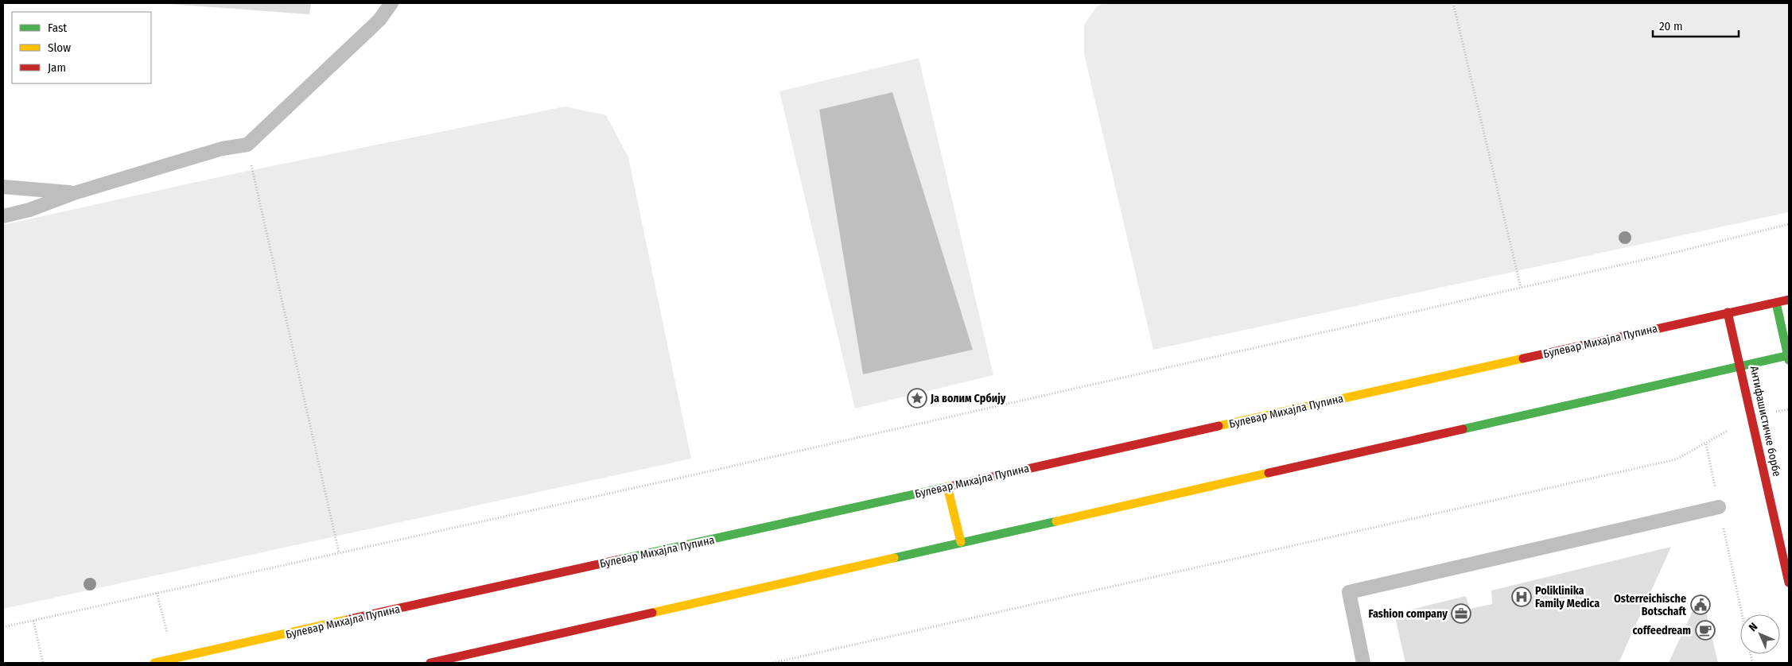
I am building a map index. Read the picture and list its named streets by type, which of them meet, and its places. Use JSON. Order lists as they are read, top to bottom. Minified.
{"streets":{"main road":["Булевар Михајла Пупина","Антифашистичке борбе"]},"crossings":[["Булевар Михајла Пупина","Антифашистичке борбе"]],"places":{"place":["Ја волим Србију"],"hospital":["Poliklinika Family Medica"],"public building":["Osterreichische Botschaft"],"office":["Fashion company"],"cafe":["coffeedream"]},"legend":["Fast","Slow","Jam"],"scale_bar":"20 m","north":"top left"}
